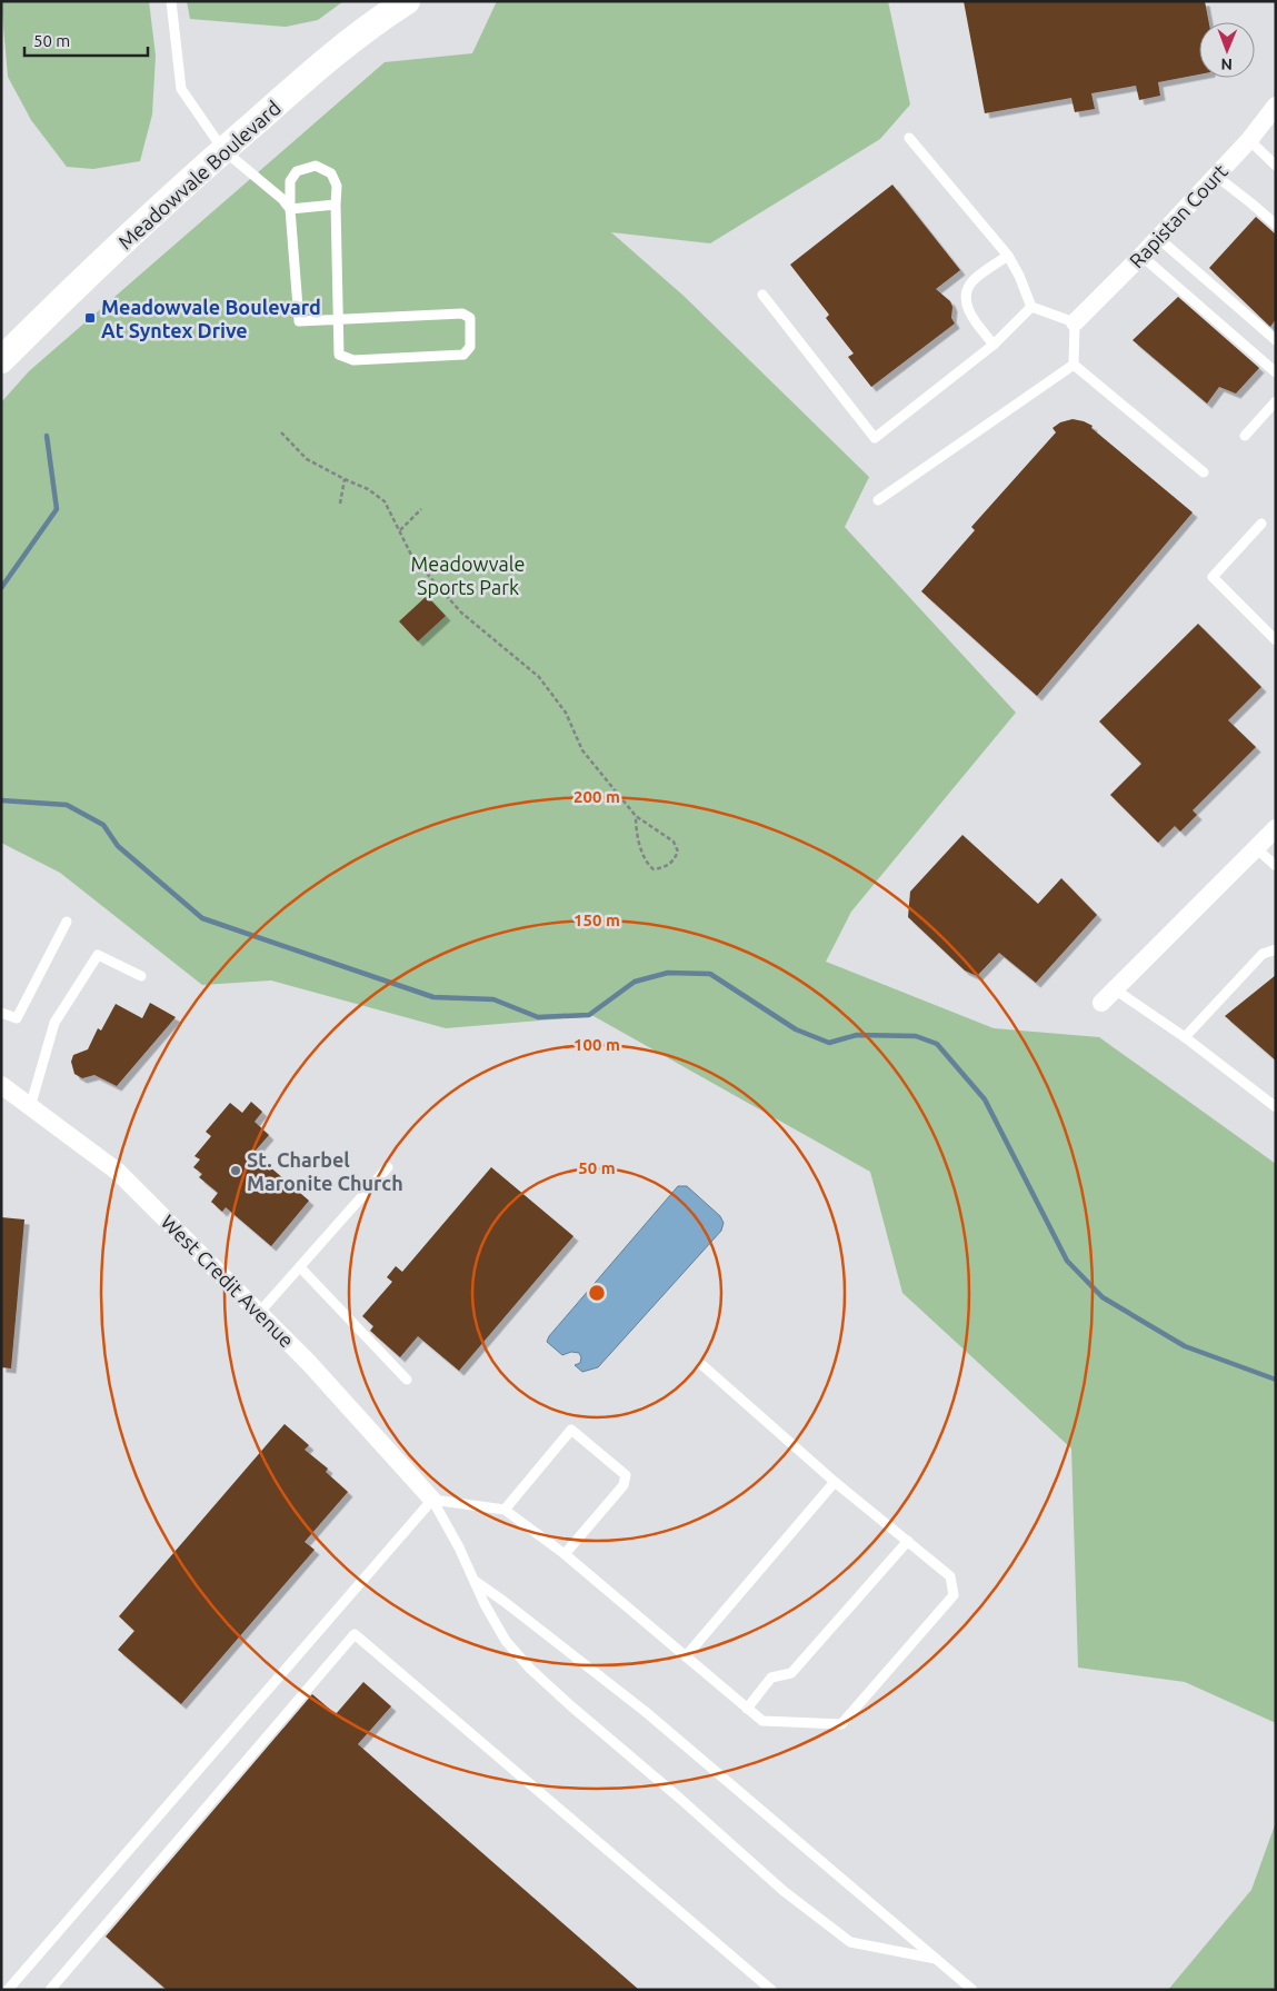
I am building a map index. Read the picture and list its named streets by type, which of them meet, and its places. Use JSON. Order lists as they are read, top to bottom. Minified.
{"streets":{"main road":["Meadowvale Boulevard"],"street":["Rapistan Court","West Credit Avenue"]},"parks":["Meadowvale Sports Park"],"places":{"transit":["Meadowvale Boulevard At Syntex Drive"],"other":["St. Charbel Maronite Church"]},"scale_bar":"50 m","north":"bottom","rings":["200 m","150 m","100 m","50 m"]}
